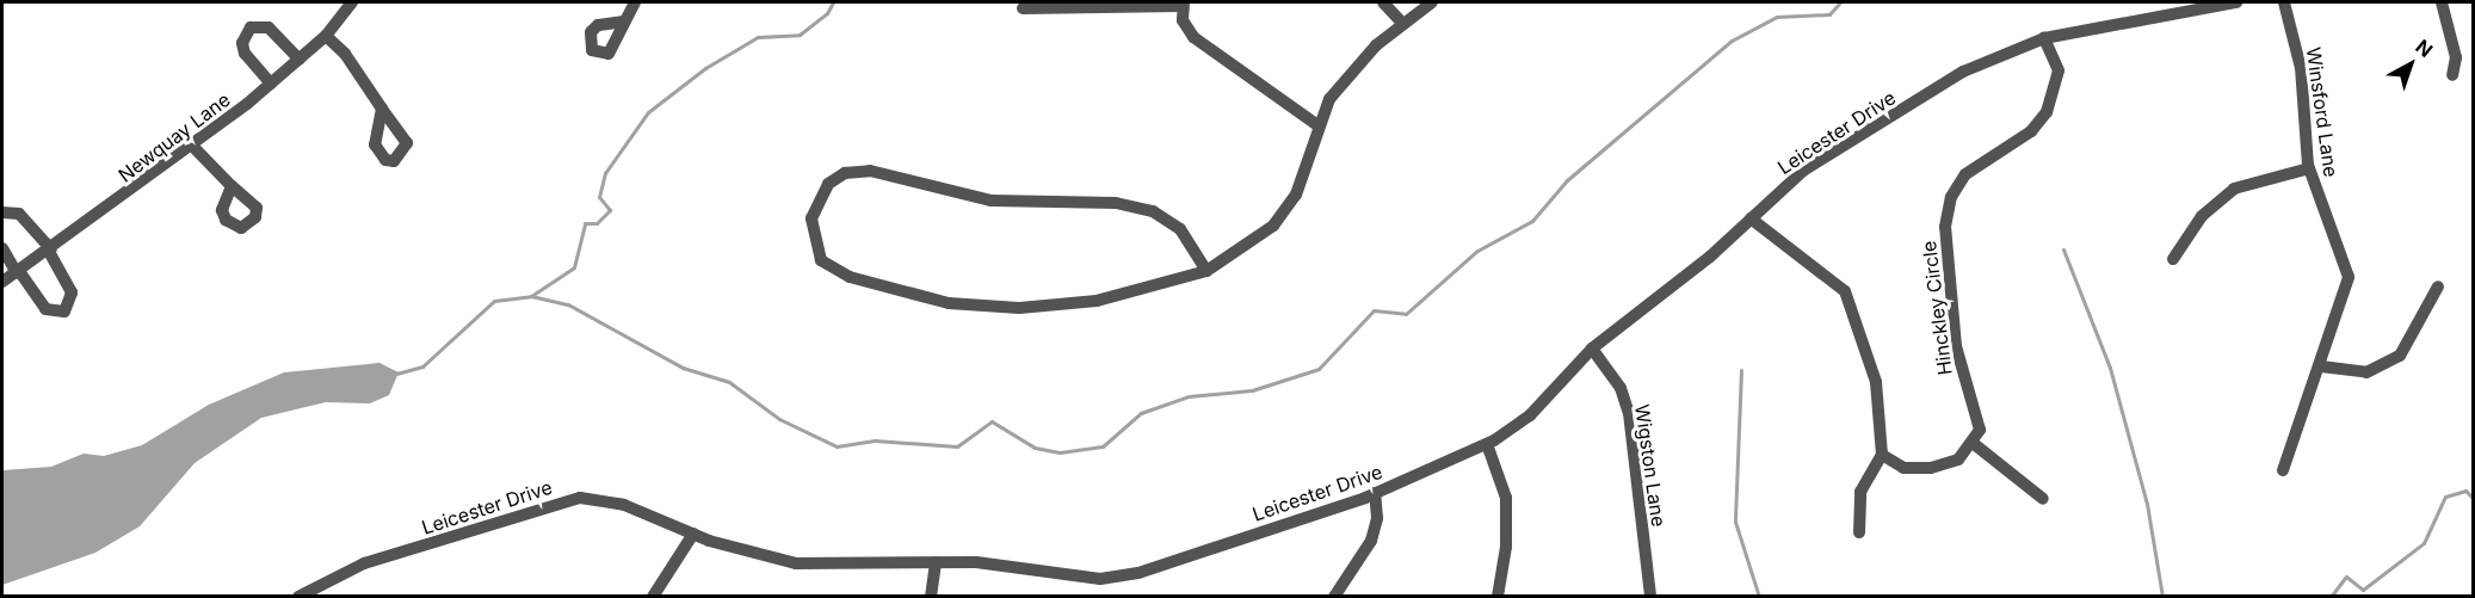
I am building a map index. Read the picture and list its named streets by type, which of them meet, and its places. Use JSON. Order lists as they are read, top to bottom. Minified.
{"streets":{"street":["Winsford Lane","Leicester Drive","Newquay Lane","Hinckley Circle","Wigston Lane"]},"crossings":[["Leicester Drive","Hinckley Circle"],["Leicester Drive","Wigston Lane"]],"north":"top right"}
